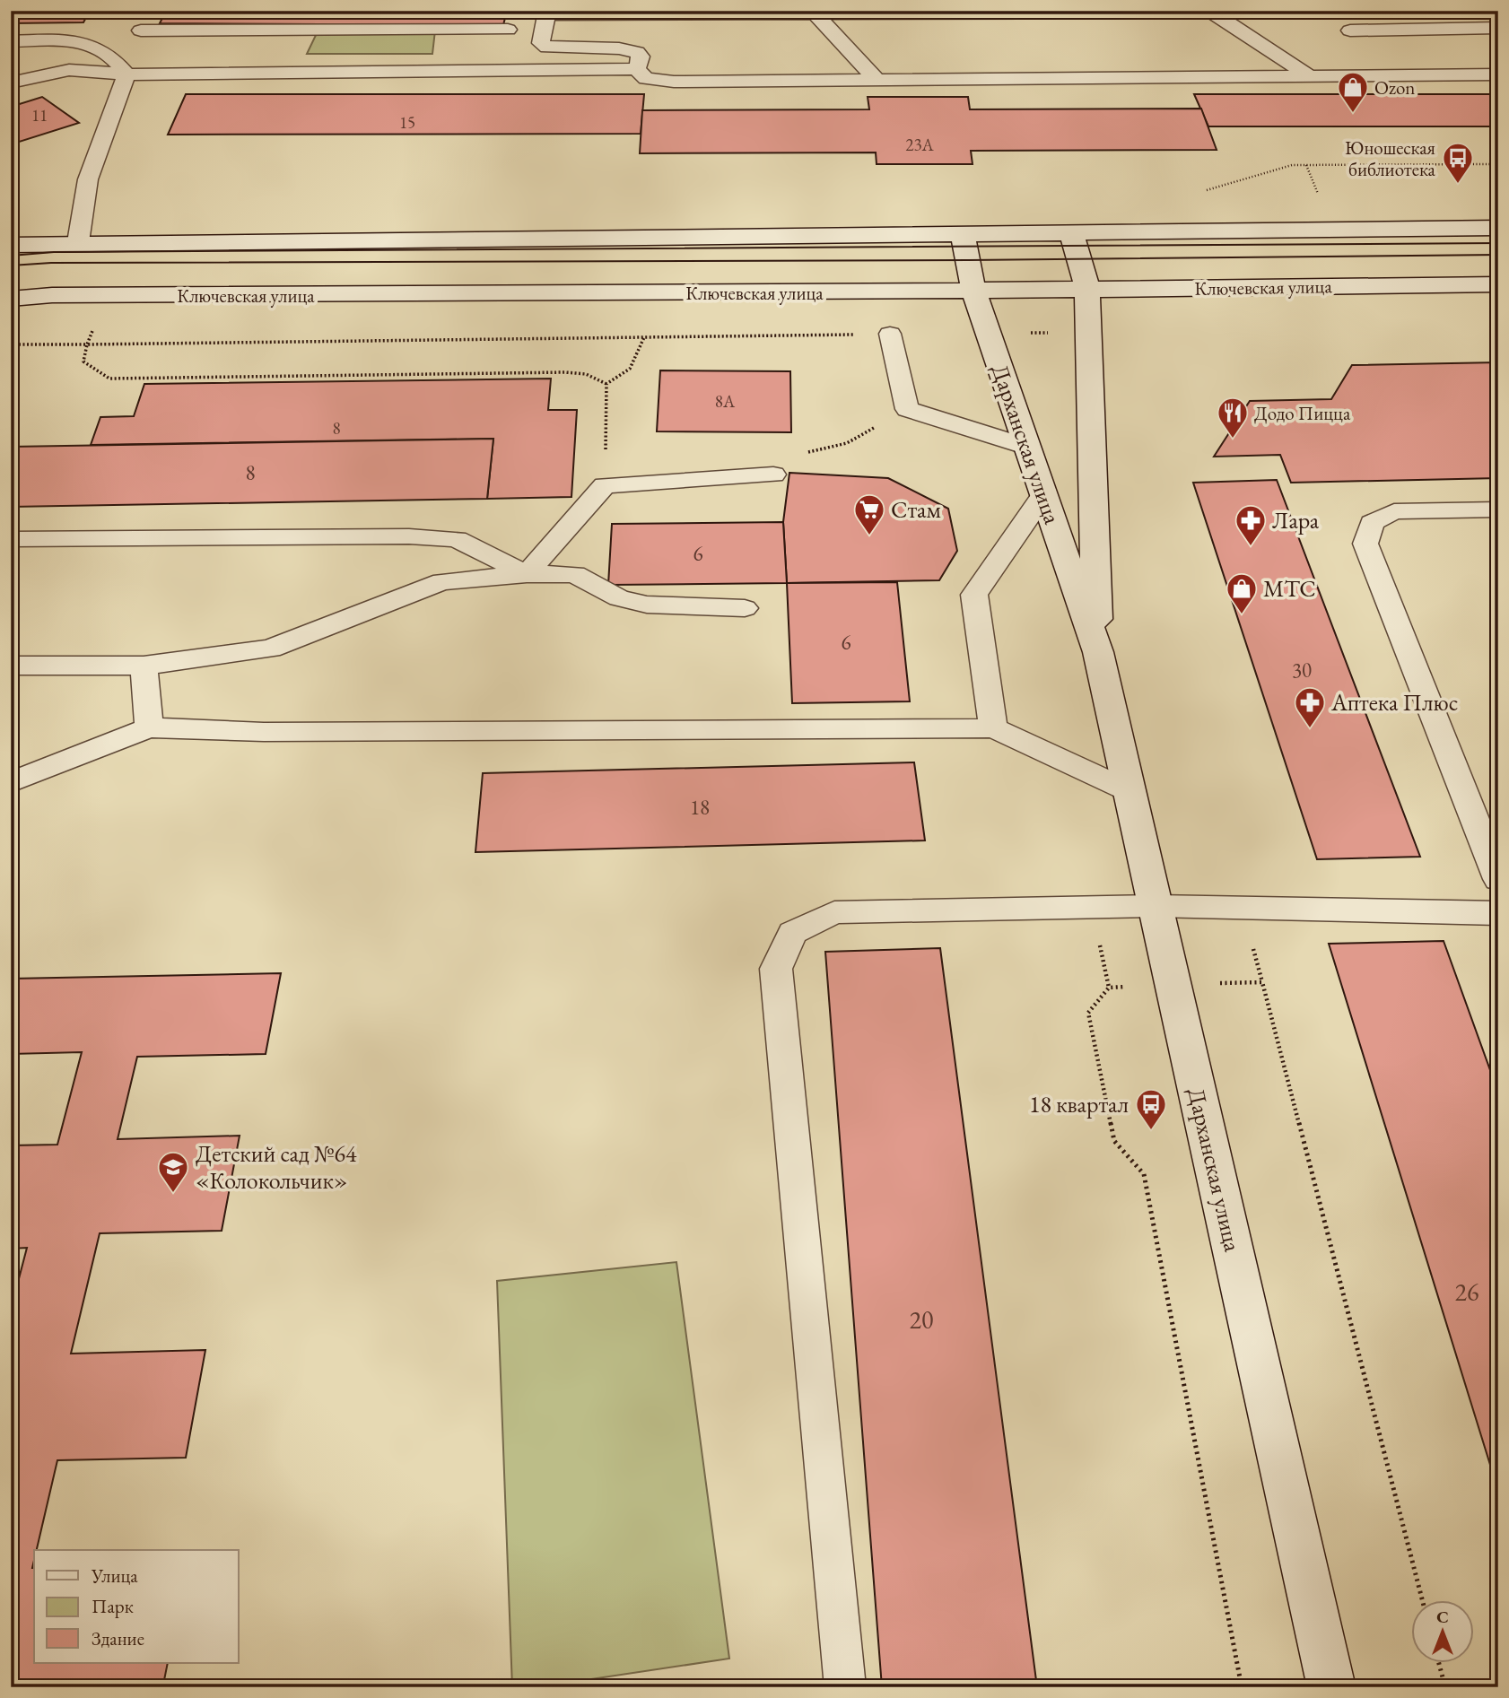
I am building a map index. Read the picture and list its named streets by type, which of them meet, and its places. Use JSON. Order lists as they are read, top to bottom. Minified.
{"streets":{"main road":["Ключевская улица","Дарханская улица"]},"crossings":[["Ключевская улица","Дарханская улица"]],"places":{"shop":["Ozon","МТС"],"bus stop":["Юношеская библиотека","18 квартал"],"restaurant":["Додо Пицца"],"supermarket":["Стам"],"pharmacy":["Лара","Аптека Плюс"],"school or university":["Детский сад №64 «Колокольчик»"]},"house_numbers":["11","15","23А","8А","8","8","6","6","30","18","26","20"],"legend":["Улица","Парк","Здание"],"north":"top"}
